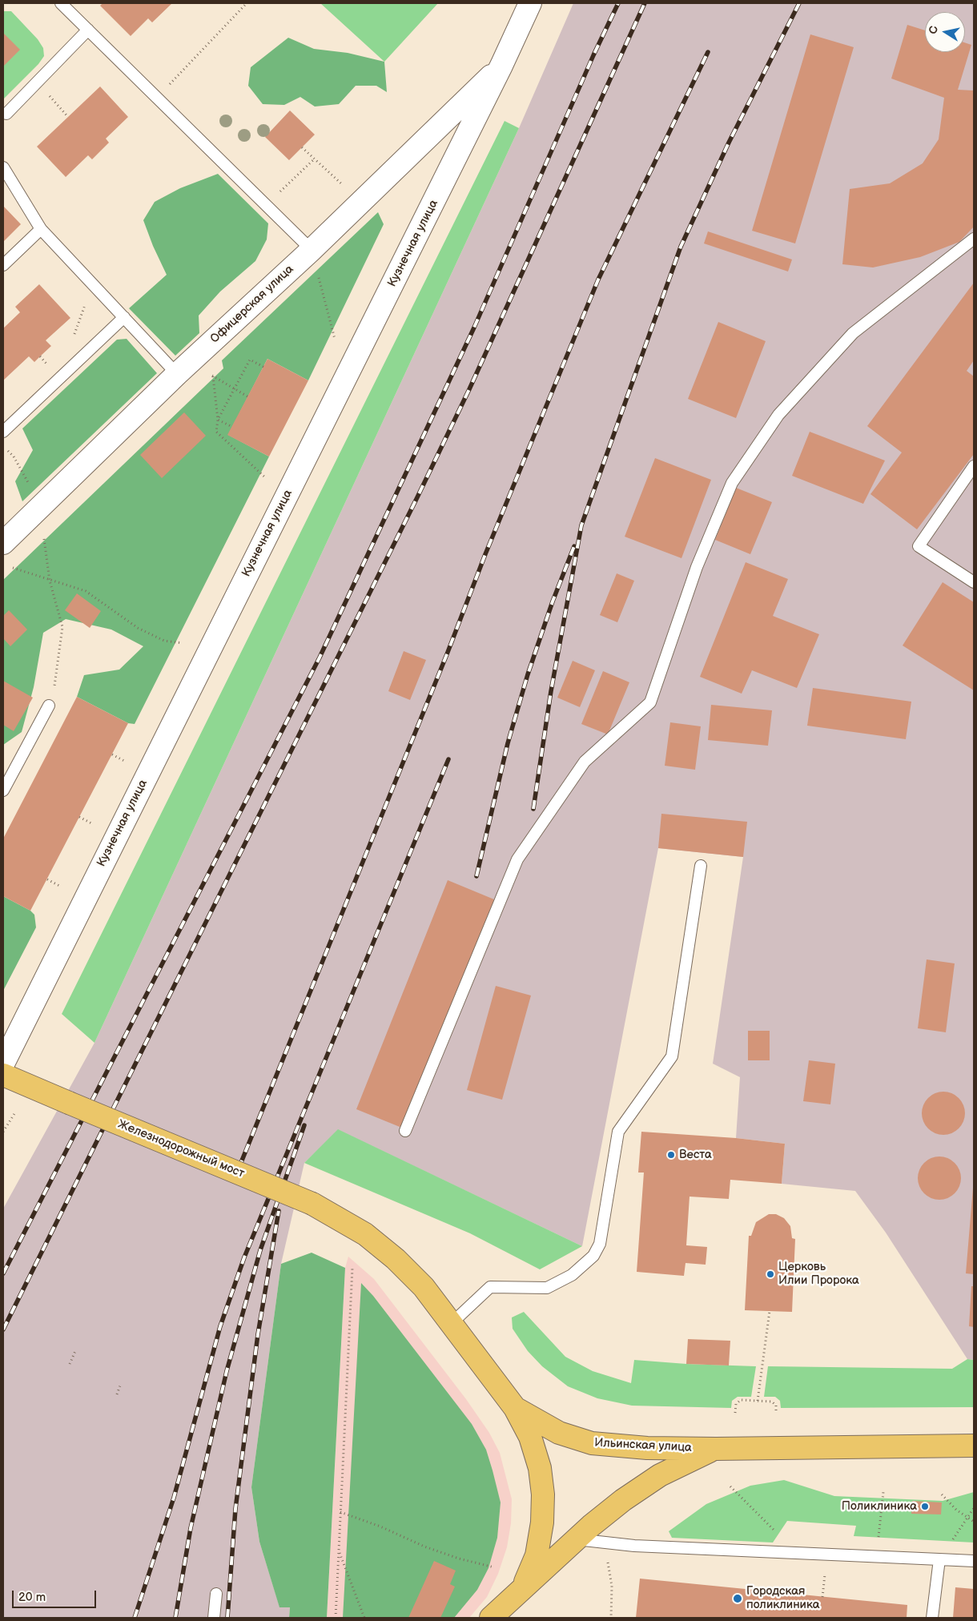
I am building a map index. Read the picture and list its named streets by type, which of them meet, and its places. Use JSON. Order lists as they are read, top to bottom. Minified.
{"streets":{"main road":["Железнодорожный мост","Ильинская улица"],"street":["Кузнечная улица","Офицерская улица"]},"crossings":[["Кузнечная улица","Офицерская улица"],["Железнодорожный мост","Ильинская улица"]],"places":["Веста","Церковь Илии Пророка","Поликлиника","Городская поликлиника"],"scale_bar":"20 m","north":"left"}
